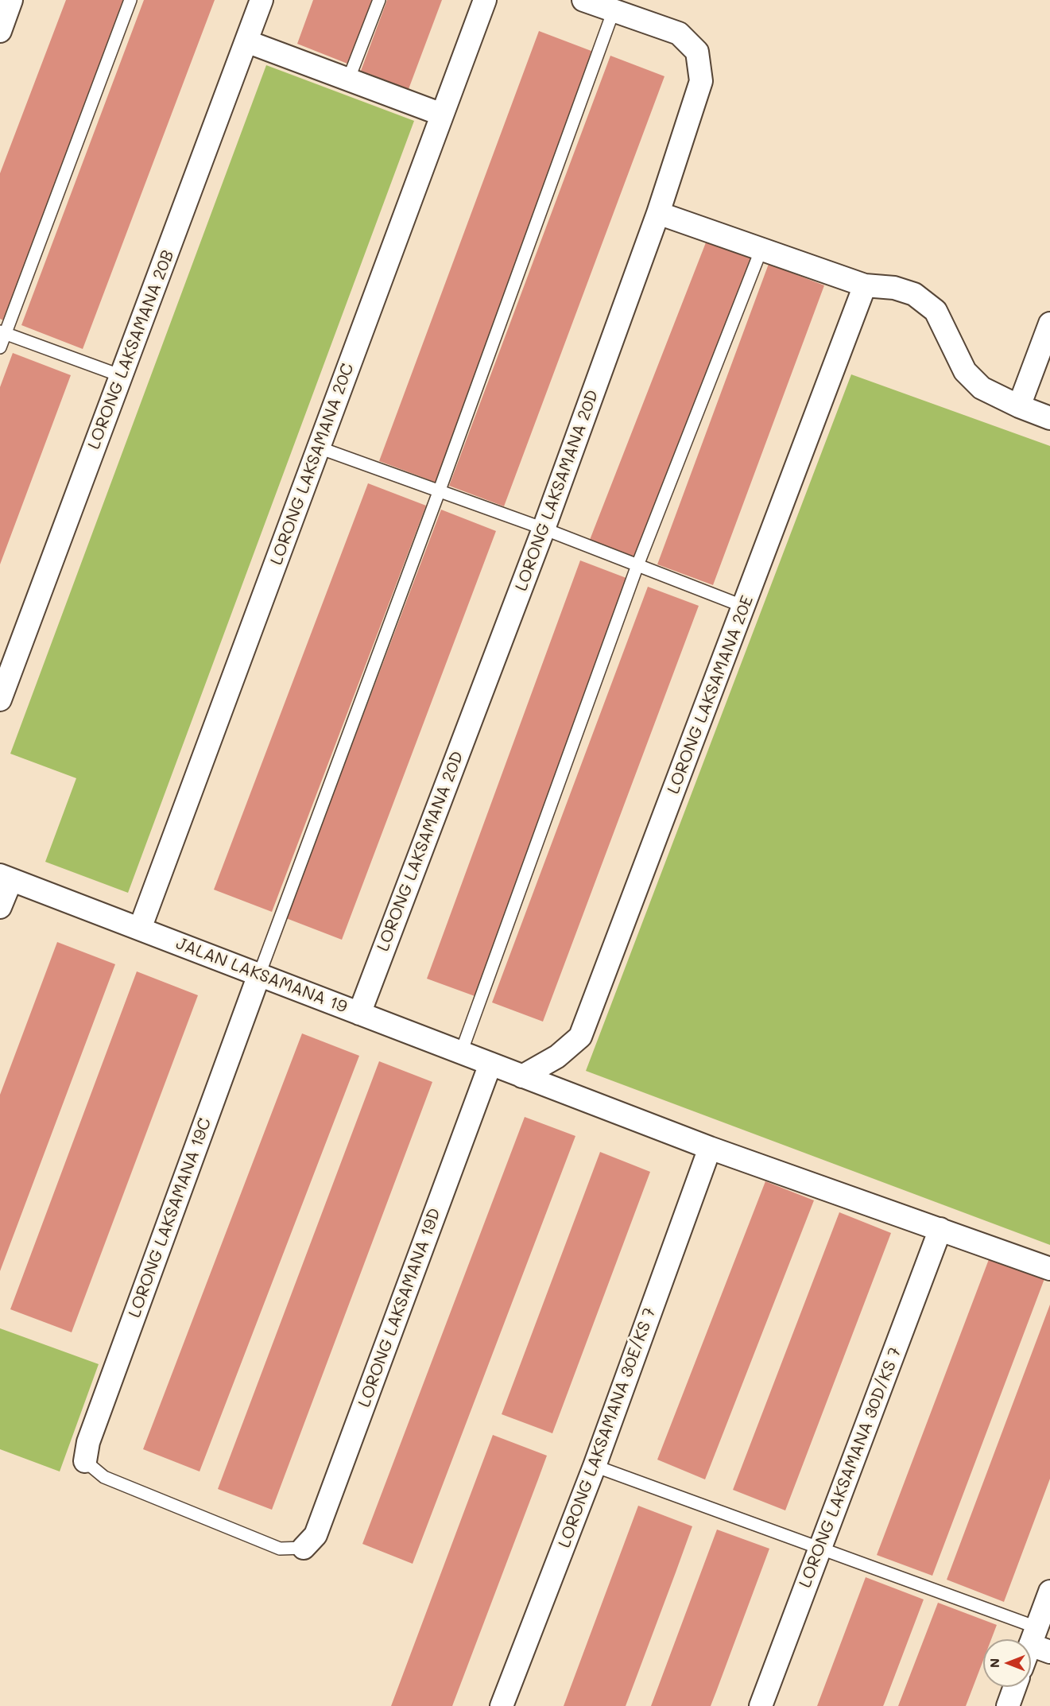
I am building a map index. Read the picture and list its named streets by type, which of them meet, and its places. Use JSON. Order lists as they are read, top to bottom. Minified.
{"streets":{"street":["LORONG LAKSAMANA 20B","LORONG LAKSAMANA 20C","LORONG LAKSAMANA 20D","LORONG LAKSAMANA 20E","JALAN LAKSAMANA 19","LORONG LAKSAMANA 19C","LORONG LAKSAMANA 19D","LORONG LAKSAMANA 30E/KS 7","LORONG LAKSAMANA 30D/KS 7"]},"crossings":[["LORONG LAKSAMANA 20C","JALAN LAKSAMANA 19"],["LORONG LAKSAMANA 20D","JALAN LAKSAMANA 19"],["LORONG LAKSAMANA 20E","JALAN LAKSAMANA 19"],["JALAN LAKSAMANA 19","LORONG LAKSAMANA 19C"],["JALAN LAKSAMANA 19","LORONG LAKSAMANA 19D"],["JALAN LAKSAMANA 19","LORONG LAKSAMANA 30E/KS 7"],["JALAN LAKSAMANA 19","LORONG LAKSAMANA 30D/KS 7"]],"north":"left"}
